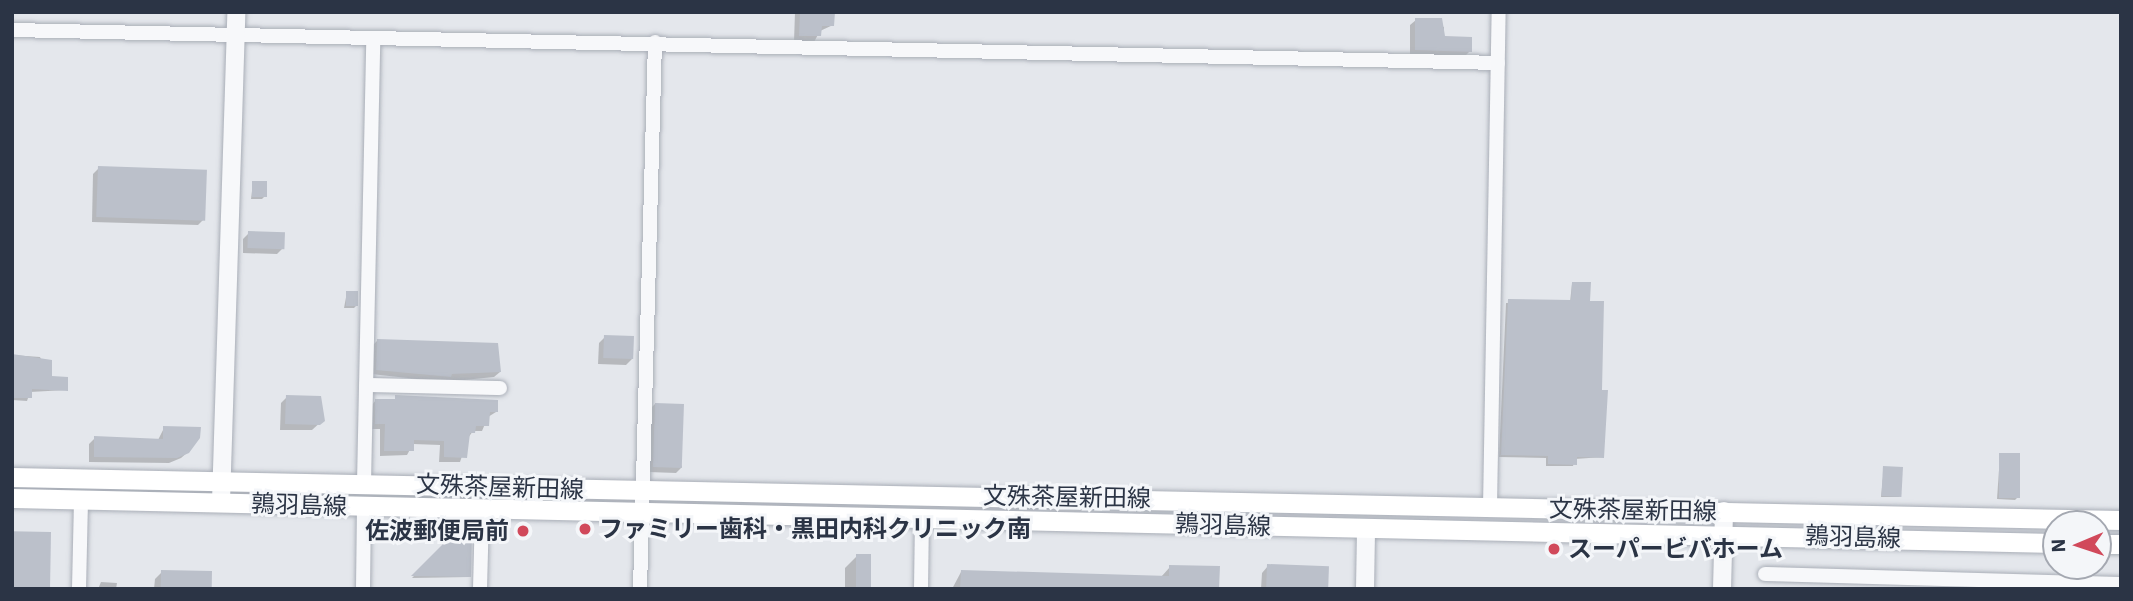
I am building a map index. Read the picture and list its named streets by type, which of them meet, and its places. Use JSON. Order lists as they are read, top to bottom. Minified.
{"streets":{"main road":["文殊茶屋新田線","鶉羽島線"]},"places":["ファミリー歯科・黒田内科クリニック南","佐波郵便局前","スーパービバホーム"],"north":"left"}
